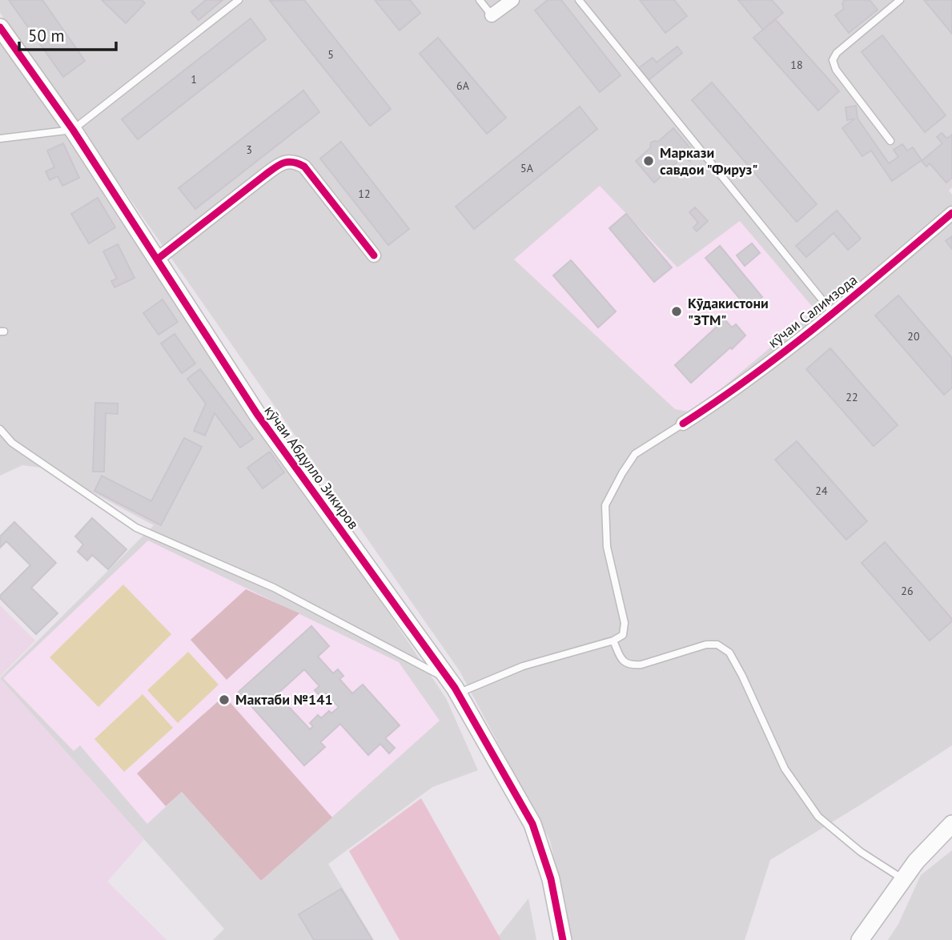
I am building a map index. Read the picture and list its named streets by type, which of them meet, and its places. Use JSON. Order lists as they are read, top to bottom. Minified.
{"streets":{"street":["кӯчаи Салимзода","кӯчаи Абдулло Зикиров"]},"places":["Маркази савдои \"Фируз\"","Кӯдакистони \"ЗТМ\"","Мактаби №141"],"house_numbers":["5","18","1","6А","3","5А","12","20","22","24","26"],"scale_bar":"50 m"}
